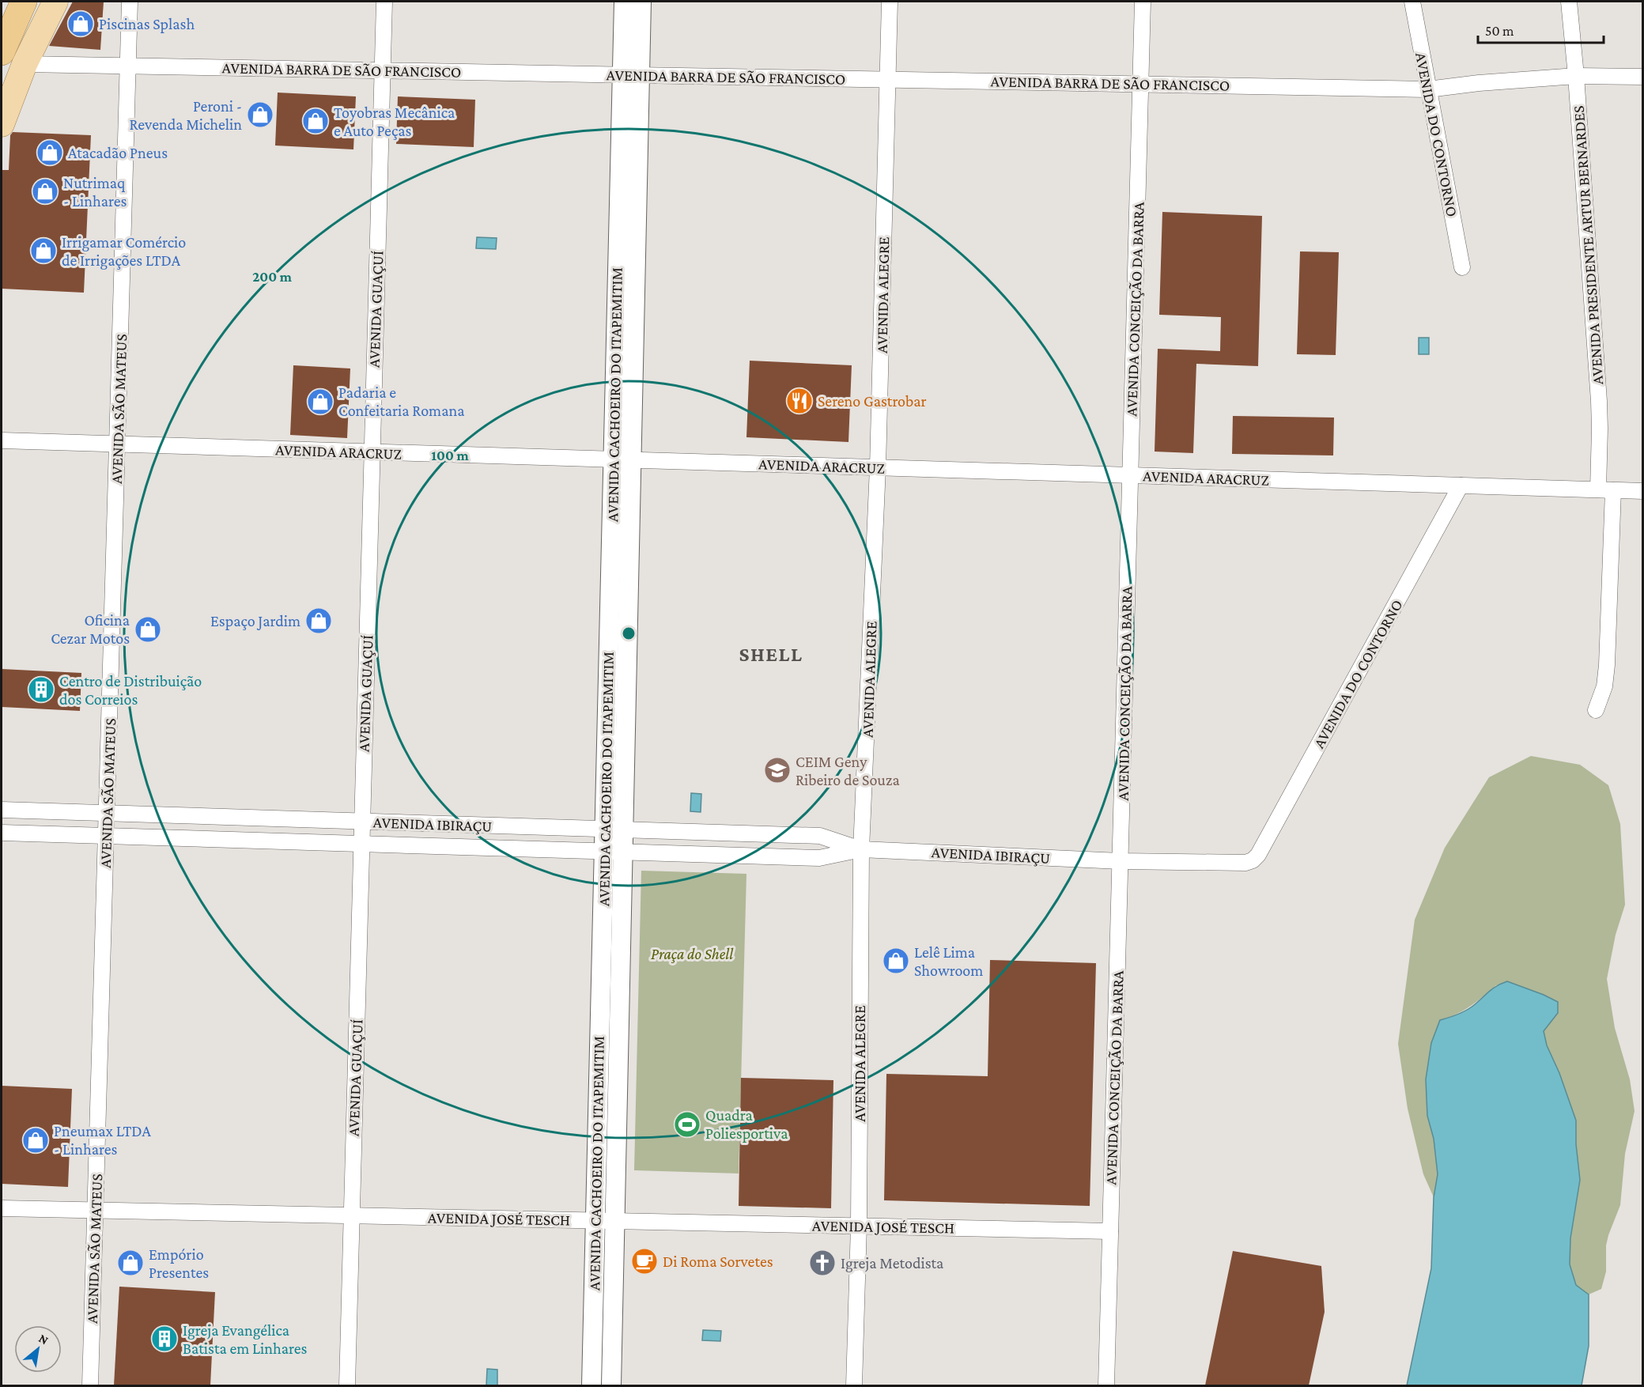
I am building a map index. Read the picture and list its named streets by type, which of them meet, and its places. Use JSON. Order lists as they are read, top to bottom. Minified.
{"streets":{"street":["AVENIDA BARRA DE SÃO FRANCISCO","AVENIDA DO CONTORNO","AVENIDA PRESIDENTE ARTUR BERNARDES","AVENIDA ALEGRE","AVENIDA GUAÇUÍ","AVENIDA CONCEIÇÃO DA BARRA","AVENIDA CACHOEIRO DO ITAPEMITIM","AVENIDA SÃO MATEUS","AVENIDA ARACRUZ","AVENIDA IBIRAÇU","AVENIDA JOSÉ TESCH"]},"crossings":[["AVENIDA BARRA DE SÃO FRANCISCO","AVENIDA DO CONTORNO"],["AVENIDA BARRA DE SÃO FRANCISCO","AVENIDA PRESIDENTE ARTUR BERNARDES"],["AVENIDA BARRA DE SÃO FRANCISCO","AVENIDA ALEGRE"],["AVENIDA BARRA DE SÃO FRANCISCO","AVENIDA GUAÇUÍ"],["AVENIDA BARRA DE SÃO FRANCISCO","AVENIDA CONCEIÇÃO DA BARRA"],["AVENIDA BARRA DE SÃO FRANCISCO","AVENIDA SÃO MATEUS"],["AVENIDA DO CONTORNO","AVENIDA ARACRUZ"],["AVENIDA DO CONTORNO","AVENIDA IBIRAÇU"],["AVENIDA PRESIDENTE ARTUR BERNARDES","AVENIDA ARACRUZ"],["AVENIDA ALEGRE","AVENIDA ARACRUZ"],["AVENIDA ALEGRE","AVENIDA IBIRAÇU"],["AVENIDA ALEGRE","AVENIDA JOSÉ TESCH"],["AVENIDA GUAÇUÍ","AVENIDA ARACRUZ"],["AVENIDA GUAÇUÍ","AVENIDA IBIRAÇU"],["AVENIDA GUAÇUÍ","AVENIDA JOSÉ TESCH"],["AVENIDA CONCEIÇÃO DA BARRA","AVENIDA ARACRUZ"],["AVENIDA CONCEIÇÃO DA BARRA","AVENIDA IBIRAÇU"],["AVENIDA CONCEIÇÃO DA BARRA","AVENIDA JOSÉ TESCH"],["AVENIDA CACHOEIRO DO ITAPEMITIM","AVENIDA ARACRUZ"],["AVENIDA CACHOEIRO DO ITAPEMITIM","AVENIDA IBIRAÇU"],["AVENIDA CACHOEIRO DO ITAPEMITIM","AVENIDA JOSÉ TESCH"],["AVENIDA SÃO MATEUS","AVENIDA ARACRUZ"],["AVENIDA SÃO MATEUS","AVENIDA IBIRAÇU"],["AVENIDA SÃO MATEUS","AVENIDA JOSÉ TESCH"]],"districts":["SHELL"],"parks":["Praça do Shell"],"places":{"shop":["Piscinas Splash","Peroni - Revenda Michelin","Toyobras Mecânica e Auto Peças","Atacadão Pneus","Nutrimaq - Linhares","Irrigamar Comércio de Irrigações LTDA","Padaria e Confeitaria Romana","Espaço Jardim","Oficina Cezar Motos","Lelê Lima Showroom","Pneumax LTDA - Linhares","Empório Presentes"],"restaurant":["Sereno Gastrobar"],"building":["Centro de Distribuição dos Correios","Igreja Evangélica Batista em Linhares"],"school or university":["CEIM Geny Ribeiro de Souza"],"sports":["Quadra Poliesportiva"],"cafe":["Di Roma Sorvetes"],"church":["Igreja Metodista"]},"scale_bar":"50 m","north":"top right","rings":["200 m","100 m"]}
